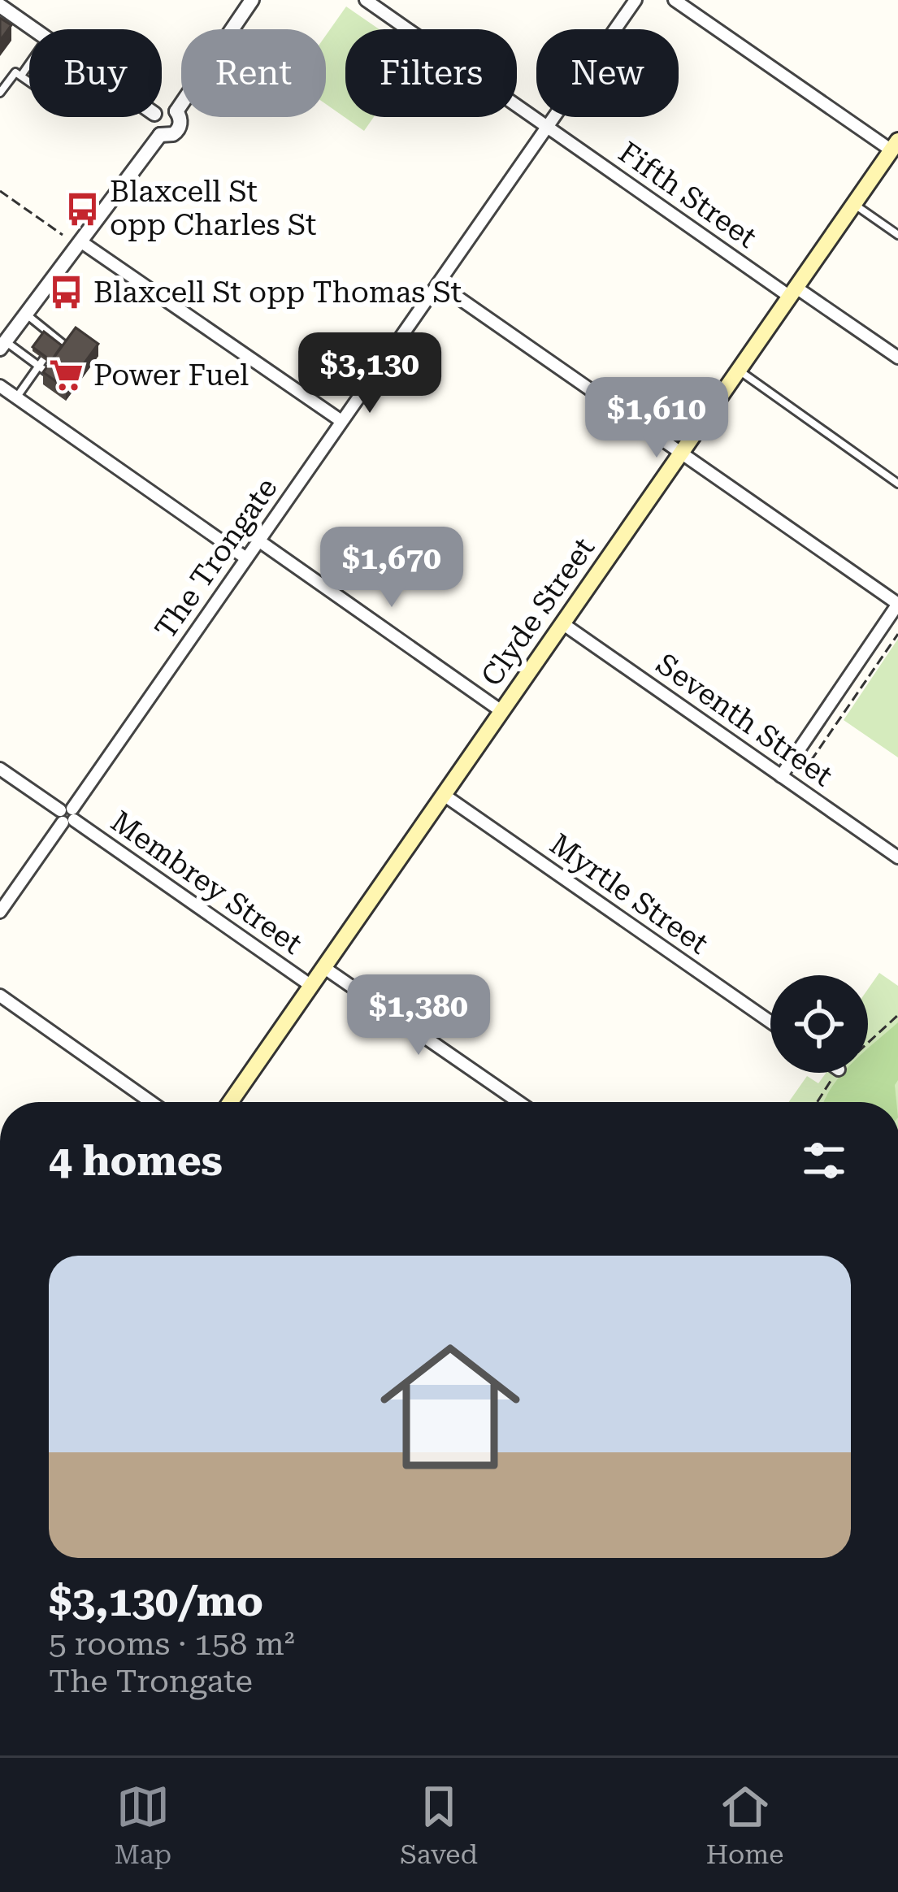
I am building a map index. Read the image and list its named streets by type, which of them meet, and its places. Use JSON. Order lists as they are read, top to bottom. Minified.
{"streets":{"main road":["Clyde Street"],"street":["Fifth Street","The Trongate","Seventh Street","Membrey Street","Myrtle Street"]},"crossings":[["Fifth Street","The Trongate"],["Fifth Street","Clyde Street"],["The Trongate","Membrey Street"],["Clyde Street","Seventh Street"],["Clyde Street","Membrey Street"],["Clyde Street","Myrtle Street"]],"places":{"bus stop":["Blaxcell St opp Charles St","Blaxcell St opp Thomas St"],"supermarket":["Power Fuel"]},"page":{"chip":["Buy","Rent","Filters","New"],"price":["$3,130","$1,610","$1,670","$1,380"],"heading":"4 homes","list":[{"name":"$3,130/mo","note":"5 rooms · 158 m² · The Trongate"}],"tabs":["Map","Saved","Home"]}}
